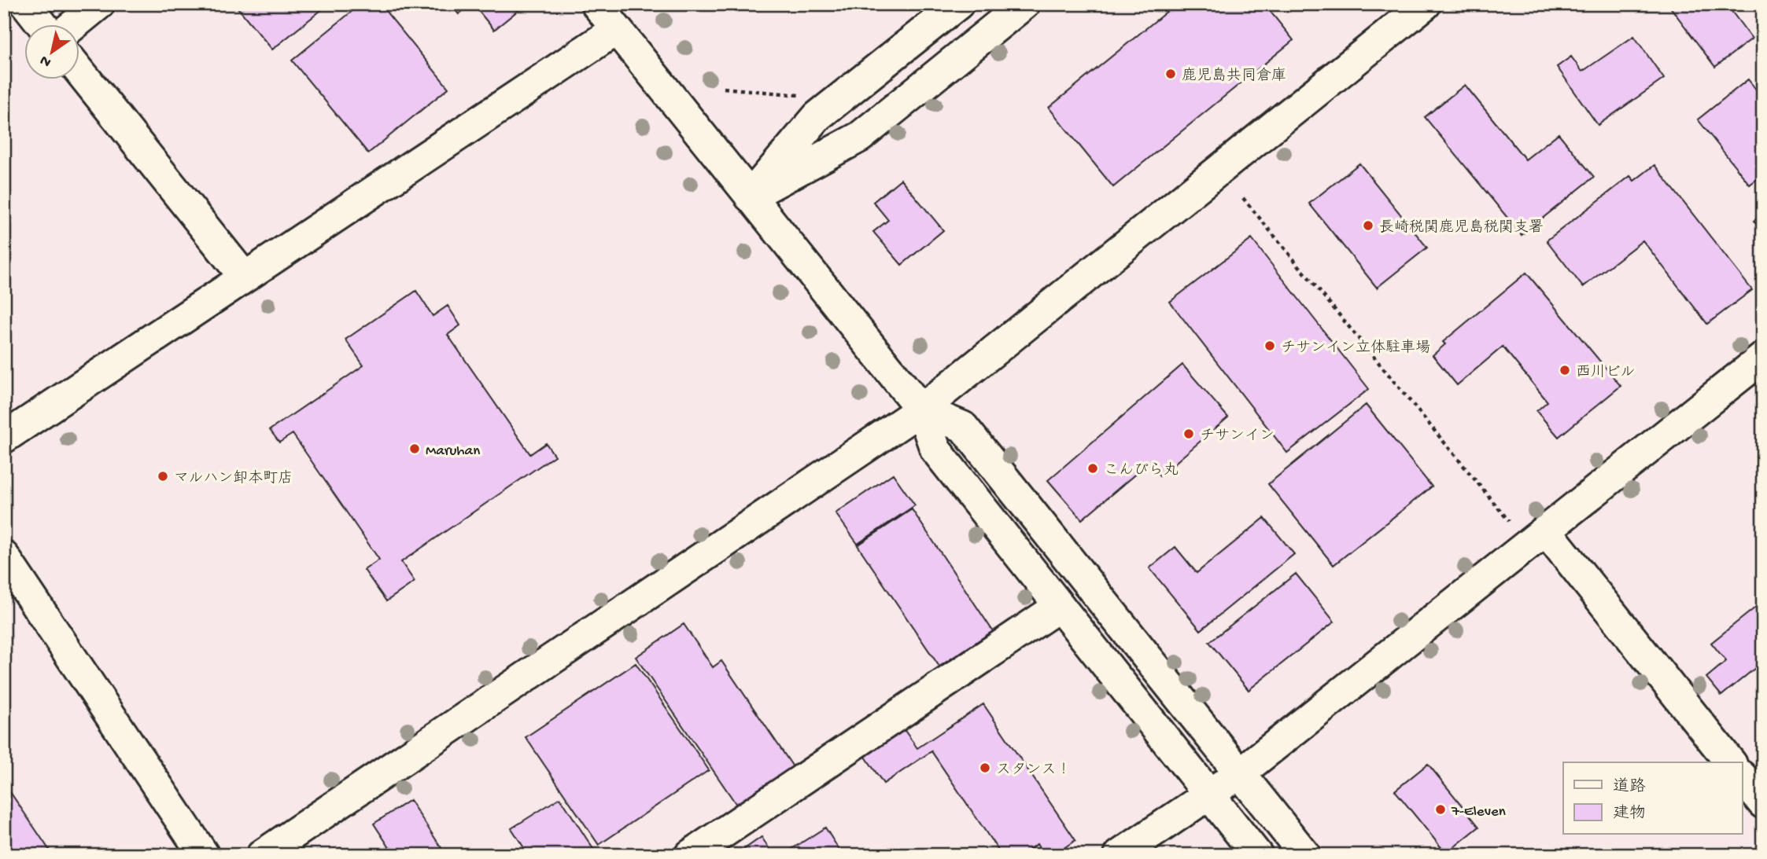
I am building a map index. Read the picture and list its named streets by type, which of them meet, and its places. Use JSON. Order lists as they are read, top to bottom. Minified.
{"places":["鹿児島共同倉庫","長崎税関鹿児島税関支署","チサンイン立体駐車場","西川ビル","チサンイン","Maruhan","こんぴら丸","マルハン卸本町店","スタンス！","7-Eleven"],"legend":["道路","建物"],"north":"bottom left"}
